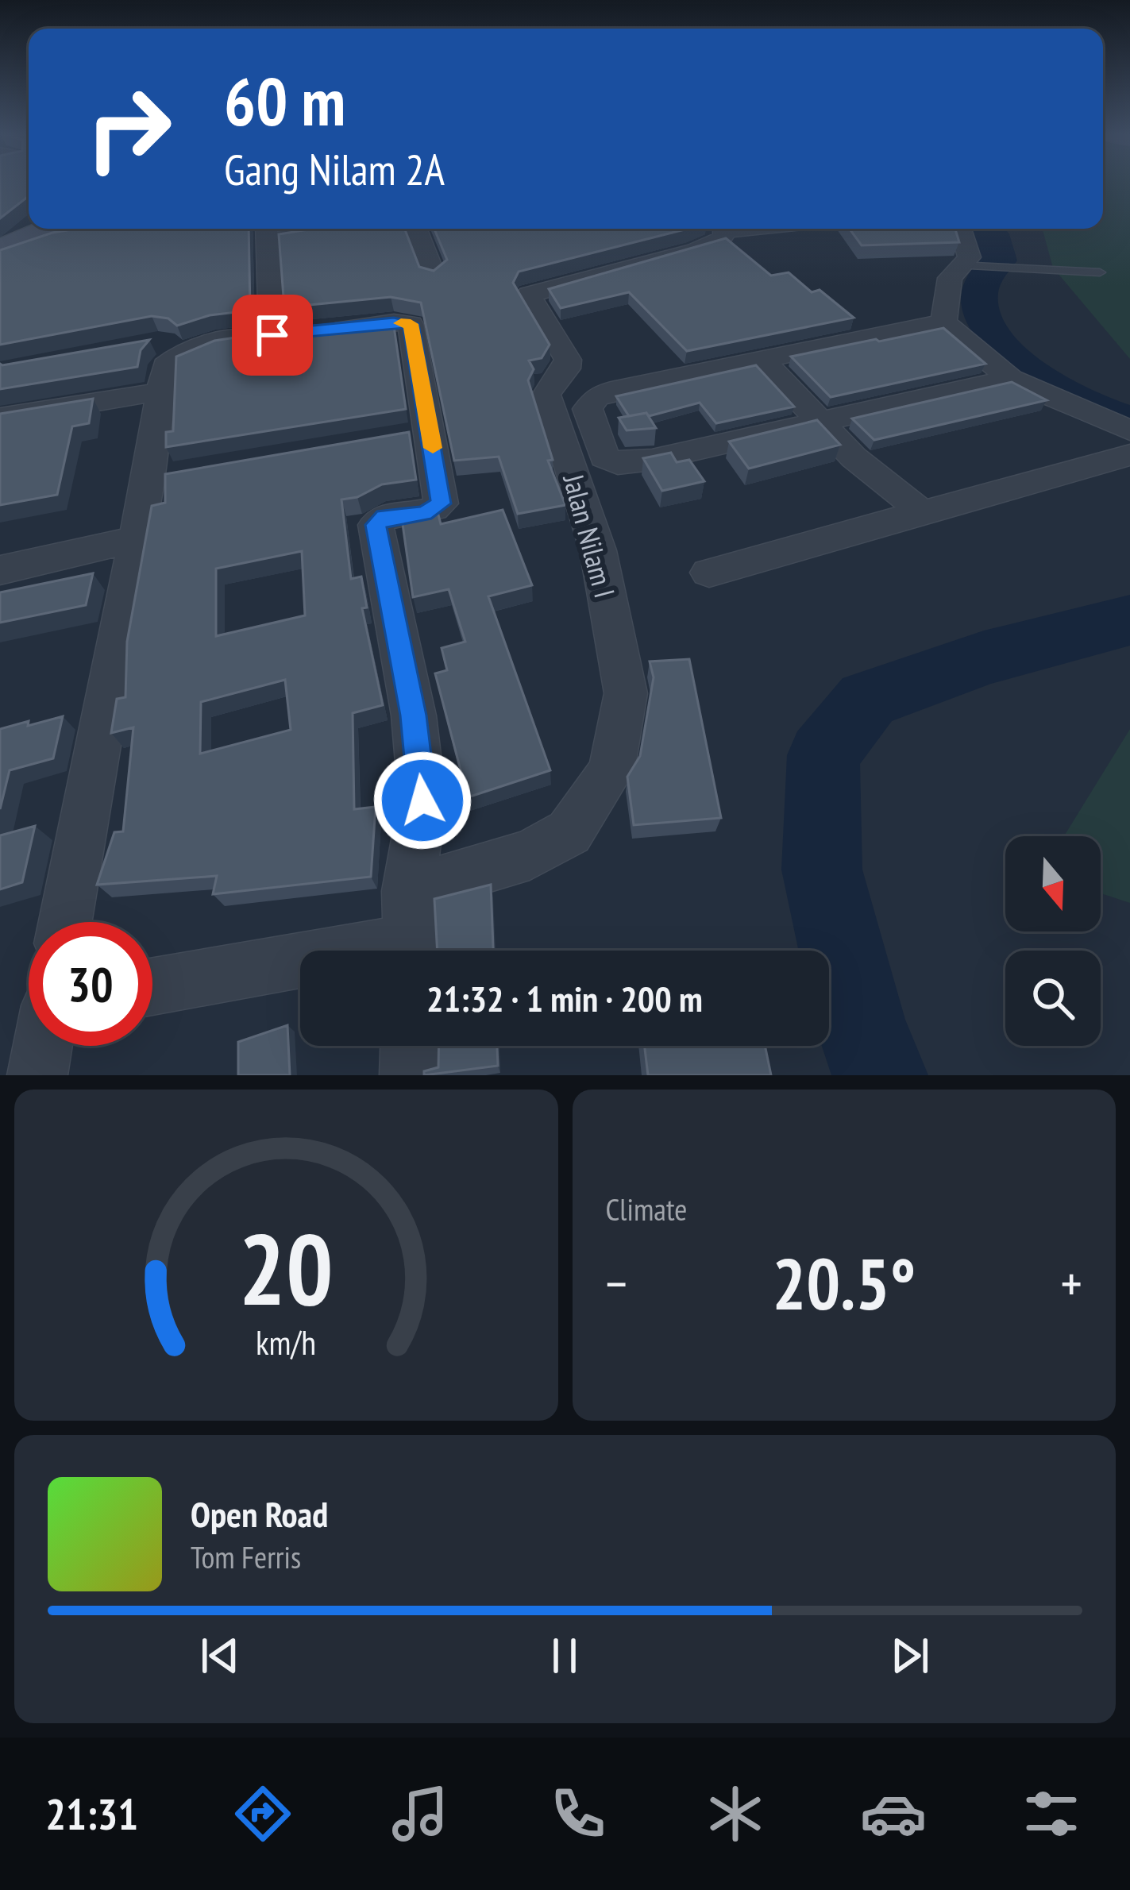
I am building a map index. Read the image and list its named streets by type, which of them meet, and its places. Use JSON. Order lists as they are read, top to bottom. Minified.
{"streets":{"street":["Jalan Nilam I"]},"north":"bottom","page":{"turn":["60 m","Gang Nilam 2A"],"limit":"30","trip":"21:32 · 1 min · 200 m","tile":"Climate","heat":["−","20.5°","+"],"song":["Open Road","Tom Ferris"],"tabs":"21:31","gauge":["20","km/h"]}}
